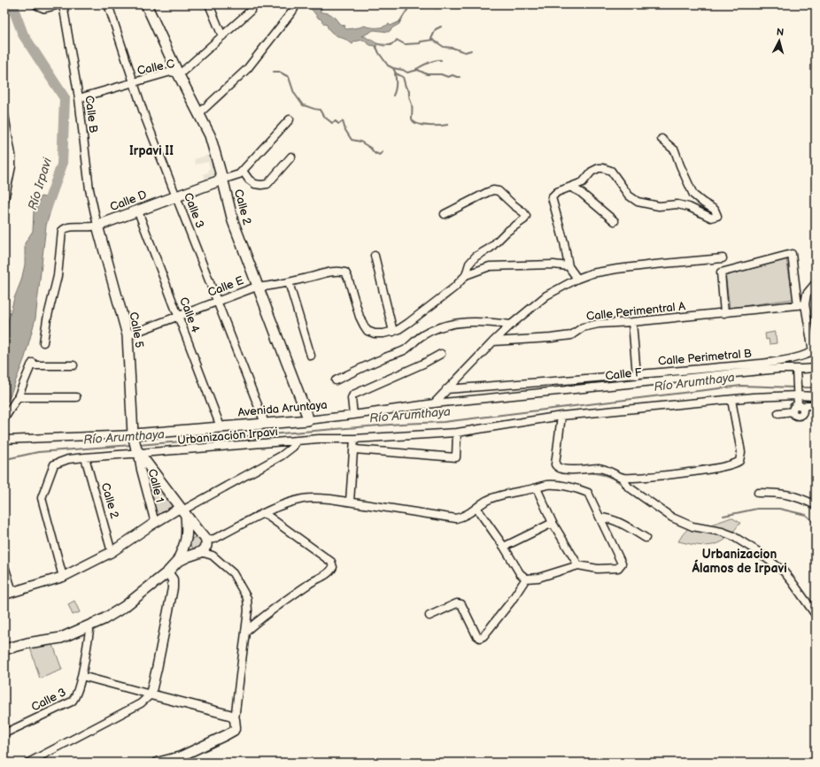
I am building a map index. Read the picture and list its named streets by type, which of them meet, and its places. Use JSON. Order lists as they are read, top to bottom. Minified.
{"streets":{"main road":["Calle D","Calle 2","Calle 5","Avenida Aruntaya"],"street":["Calle C","Calle B","Calle 3","Calle E","Calle Perimentral A","Calle 4","Calle Perimetral B","Calle F","Urbanización Irpavi","Calle 1"]},"crossings":[["Calle C","Calle B"],["Calle C","Calle 2"],["Calle C","Calle 3"],["Calle B","Calle D"],["Calle B","Calle 5"],["Calle D","Calle 2"],["Calle D","Calle 3"],["Calle D","Calle 4"],["Calle D","Calle 5"],["Calle 2","Calle E"],["Calle 2","Avenida Aruntaya"],["Calle 3","Calle E"],["Calle 3","Avenida Aruntaya"],["Calle E","Calle 4"],["Calle E","Calle 5"],["Calle 4","Avenida Aruntaya"],["Calle 5","Avenida Aruntaya"],["Calle 5","Urbanización Irpavi"],["Calle 5","Calle 1"],["Calle F","Avenida Aruntaya"],["Avenida Aruntaya","Urbanización Irpavi"],["Avenida Aruntaya","Calle 1"],["Urbanización Irpavi","Calle 1"]],"districts":["Irpavi II","Urbanizacion Álamos de Irpavi"],"water":["Río Irpavi","Río Arumthaya"],"north":"top"}
